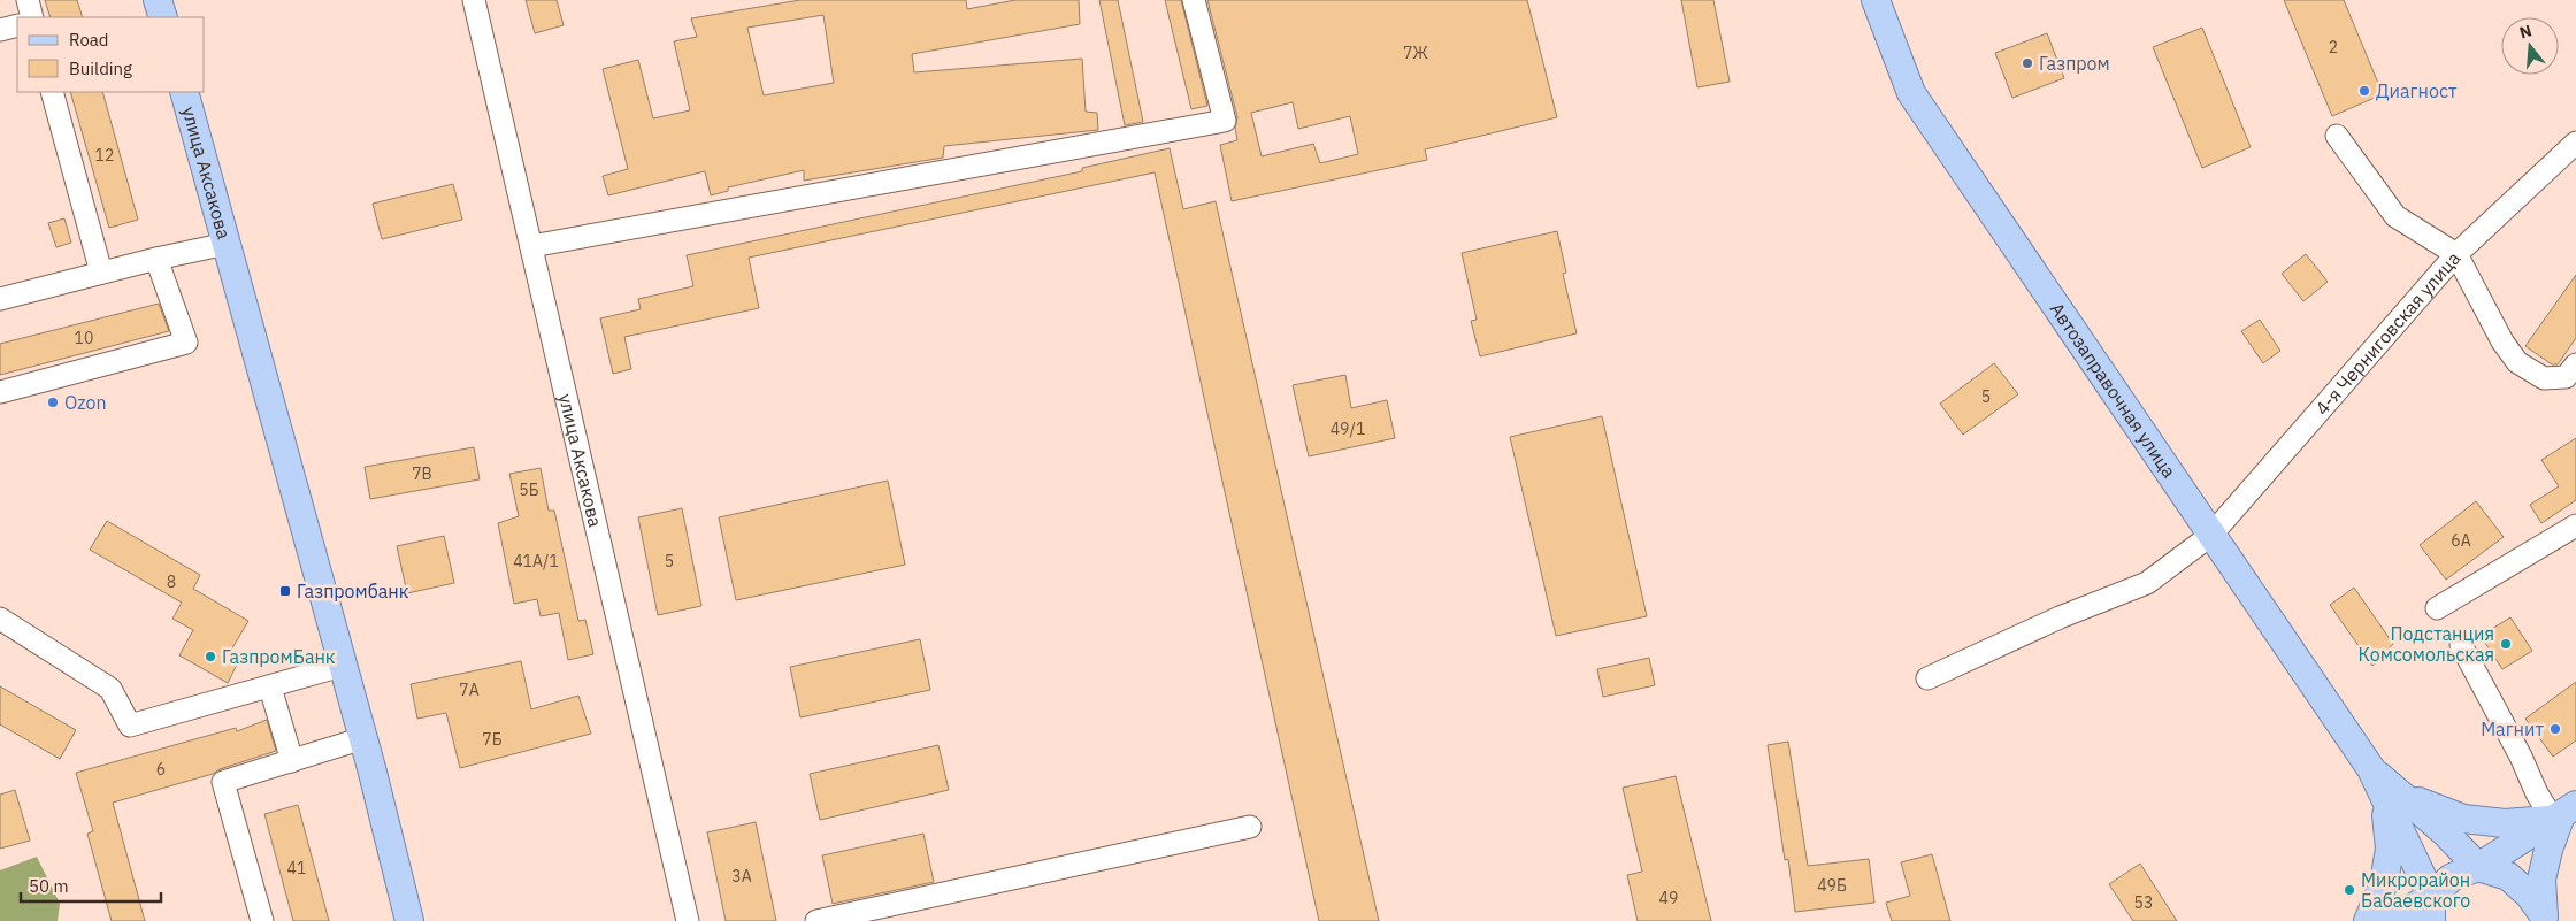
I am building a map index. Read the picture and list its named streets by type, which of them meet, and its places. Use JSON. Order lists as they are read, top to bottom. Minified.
{"streets":{"main road":["улица Аксакова","Автозаправочная улица"],"street":["4-я Черниговская улица"]},"crossings":[["4-я Черниговская улица","Автозаправочная улица"]],"places":{"other":["Газпром","Диагност","Ozon","Подстанция Комсомольская","ГазпромБанк","Магнит","Микрорайон Бабаевского"],"transit":["Газпромбанк"]},"house_numbers":["2","7Ж","12","10","5","49/1","7В","5Б","6А","41А/1","5","8","7А","7Б","6","41","3А","49Б","49","53"],"legend":["Road","Building"],"scale_bar":"50 m","north":"top"}
